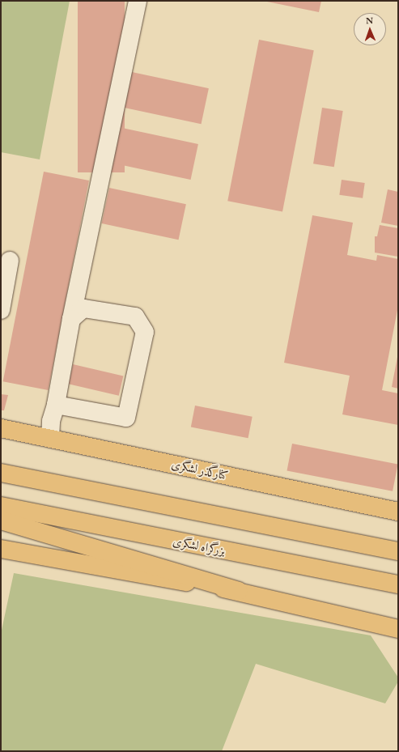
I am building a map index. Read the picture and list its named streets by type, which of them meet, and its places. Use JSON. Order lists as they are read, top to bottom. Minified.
{"streets":{"main road":["کنارگذر لشگری","بزرگراه لشگری"]},"north":"top"}
